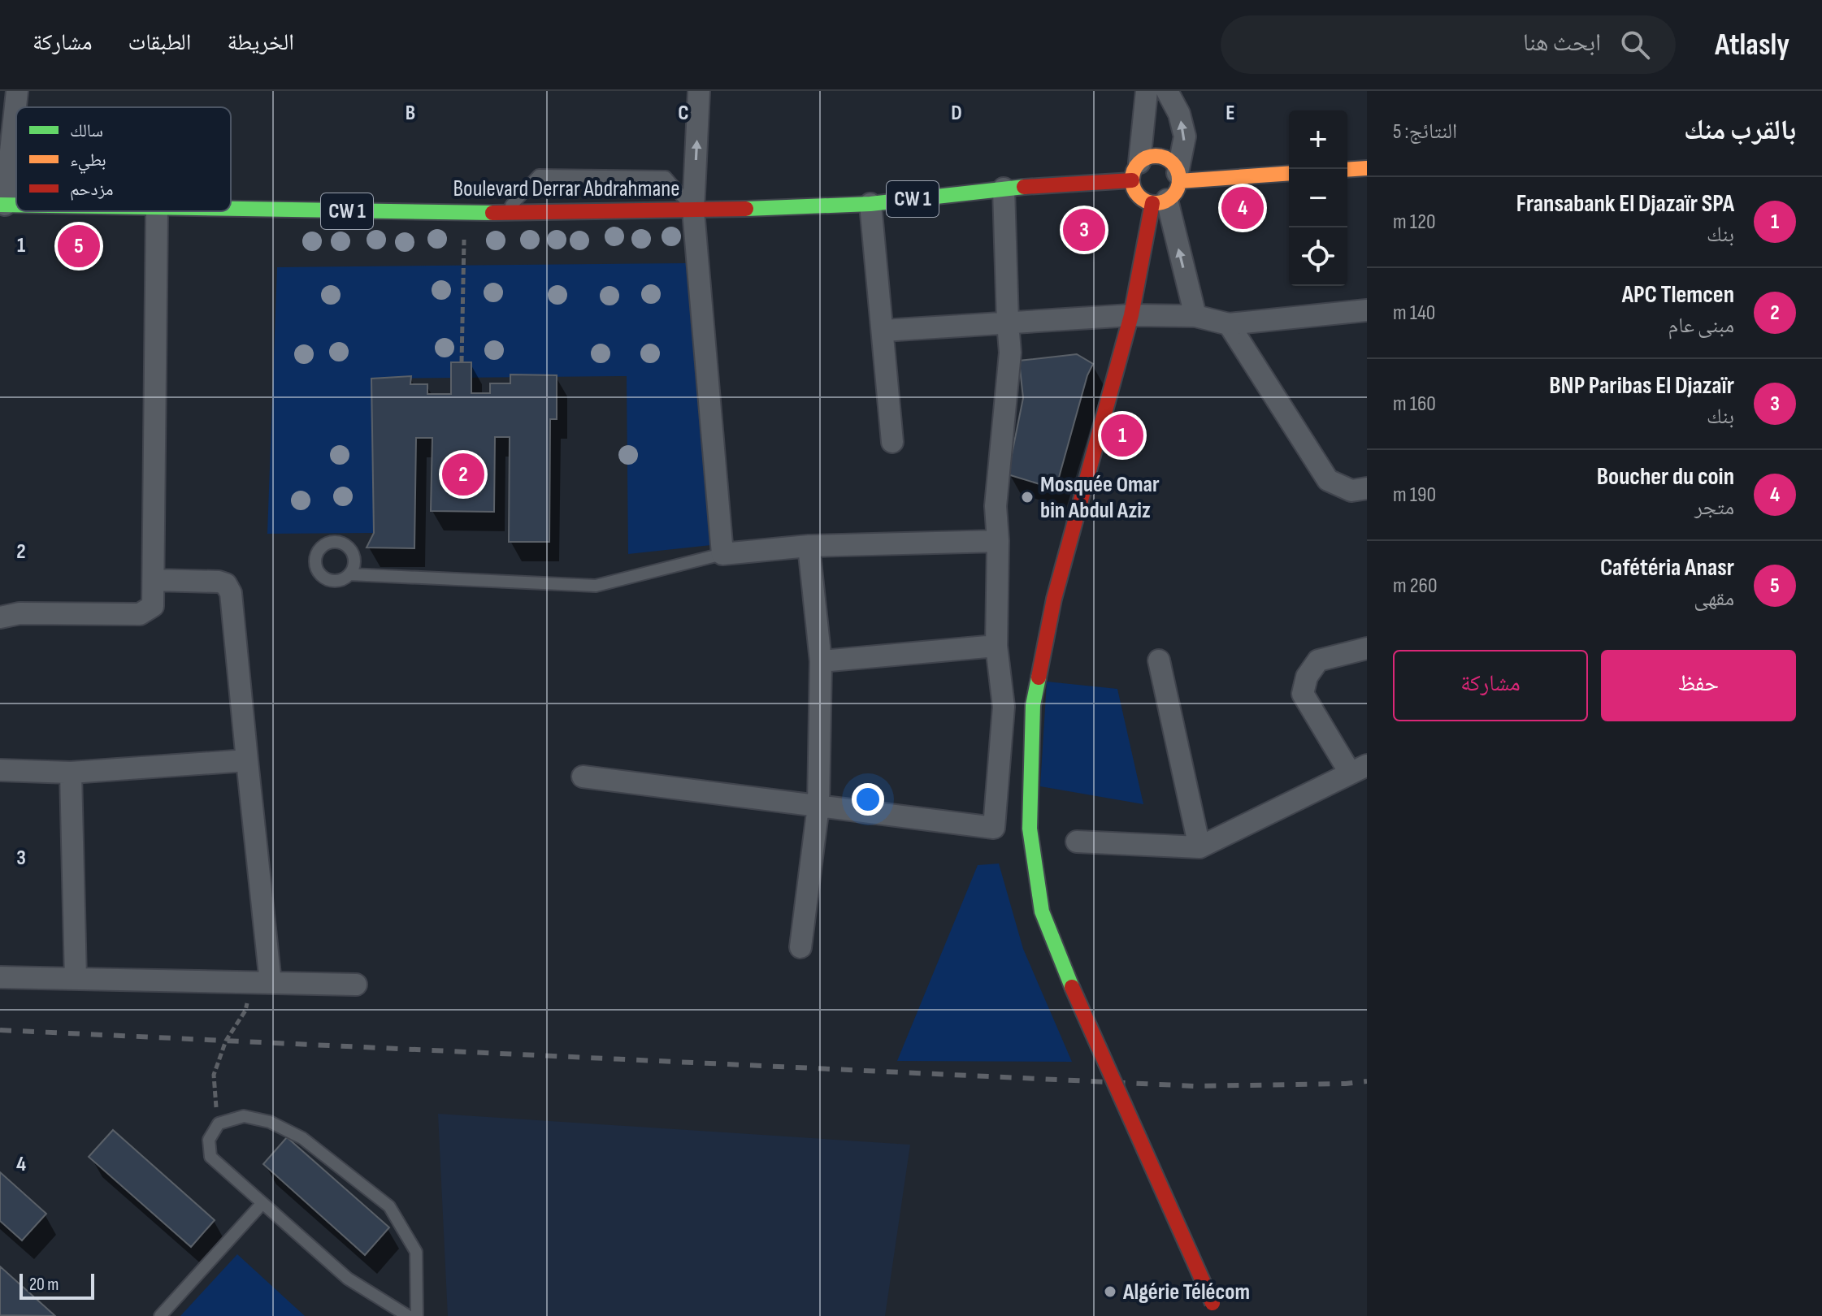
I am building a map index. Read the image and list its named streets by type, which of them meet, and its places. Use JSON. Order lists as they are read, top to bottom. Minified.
{"streets":{"main road":["Boulevard Derrar Abdrahmane","CW 1"]},"places":["Mosquée Omar bin Abdul Aziz","Algérie Télécom"],"legend":["سالك","بطيء","مزدحم"],"scale_bar":"20 m","page":{"header":"Atlasly","search":"ابحث هنا","nav":["الخريطة","الطبقات","مشاركة"],"heading":["بالقرب منك","النتائج: 5"],"map_buttons":["+","−"],"list":[{"mark":"1","name":"Fransabank El Djazaïr SPA","note":"بنك","value":"120 m"},{"mark":"2","name":"APC Tlemcen","note":"مبنى عام","value":"140 m"},{"mark":"3","name":"BNP Paribas El Djazaïr","note":"بنك","value":"160 m"},{"mark":"4","name":"Boucher du coin","note":"متجر","value":"190 m"},{"mark":"5","name":"Cafétéria Anasr","note":"مقهى","value":"260 m"}],"pins":["4","3","5","1","2"],"buttons":["حفظ","مشاركة"],"scale":"20 m"},"grid":{"columns":["B","C","D","E"],"rows":["1","2","3","4"]}}
